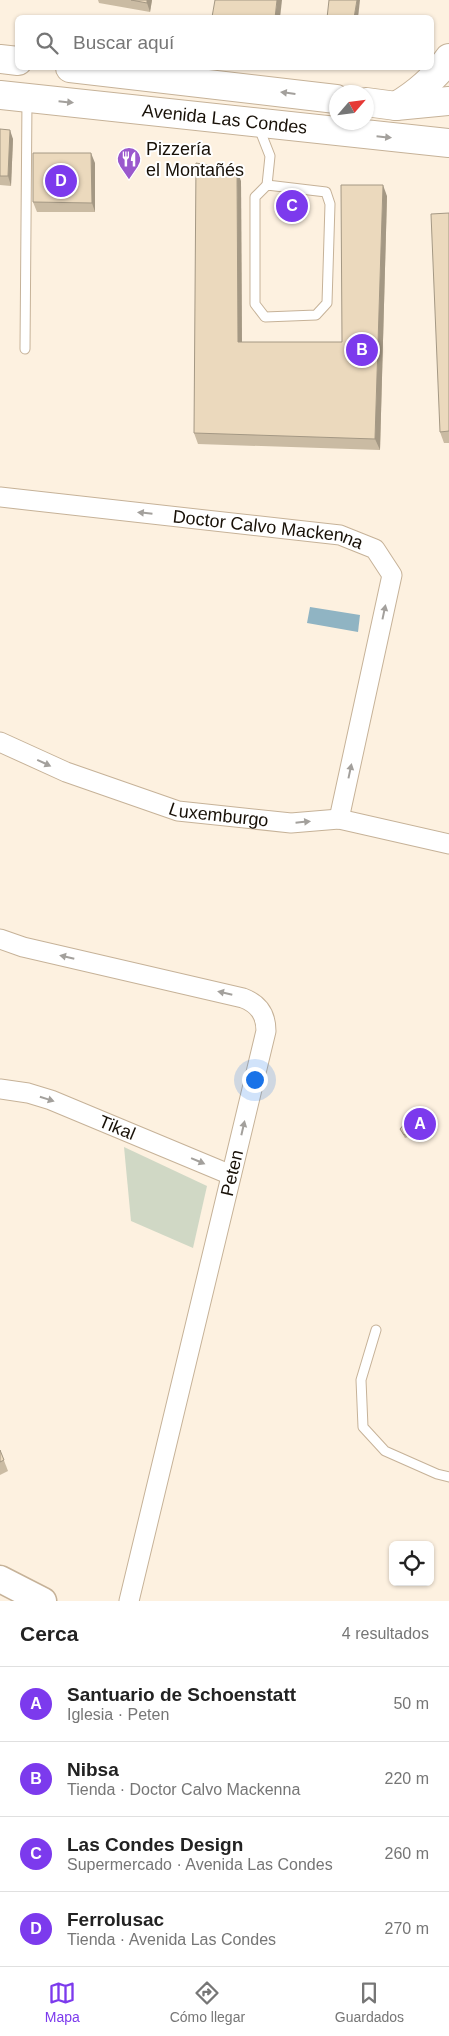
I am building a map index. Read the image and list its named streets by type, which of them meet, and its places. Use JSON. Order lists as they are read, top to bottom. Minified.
{"streets":{"main road":["Avenida Las Condes"],"street":["Doctor Calvo Mackenna","Luxemburgo","Tikal","Peten"]},"crossings":[["Doctor Calvo Mackenna","Luxemburgo"],["Tikal","Peten"]],"one_way":["Luxemburgo","Tikal"],"places":{"restaurant":["Pizzería el Montañés"]},"north":"top right","page":{"search":"Buscar aquí","pins":["D","C","B","A"],"heading":["Cerca","4 resultados"],"list":[{"mark":"A","name":"Santuario de Schoenstatt","note":"Iglesia · Peten","value":"50 m"},{"mark":"B","name":"Nibsa","note":"Tienda · Doctor Calvo Mackenna","value":"220 m"},{"mark":"C","name":"Las Condes Design","note":"Supermercado · Avenida Las Condes","value":"260 m"},{"mark":"D","name":"Ferrolusac","note":"Tienda · Avenida Las Condes","value":"270 m"}],"nav":["Mapa","Cómo llegar","Guardados"]}}
